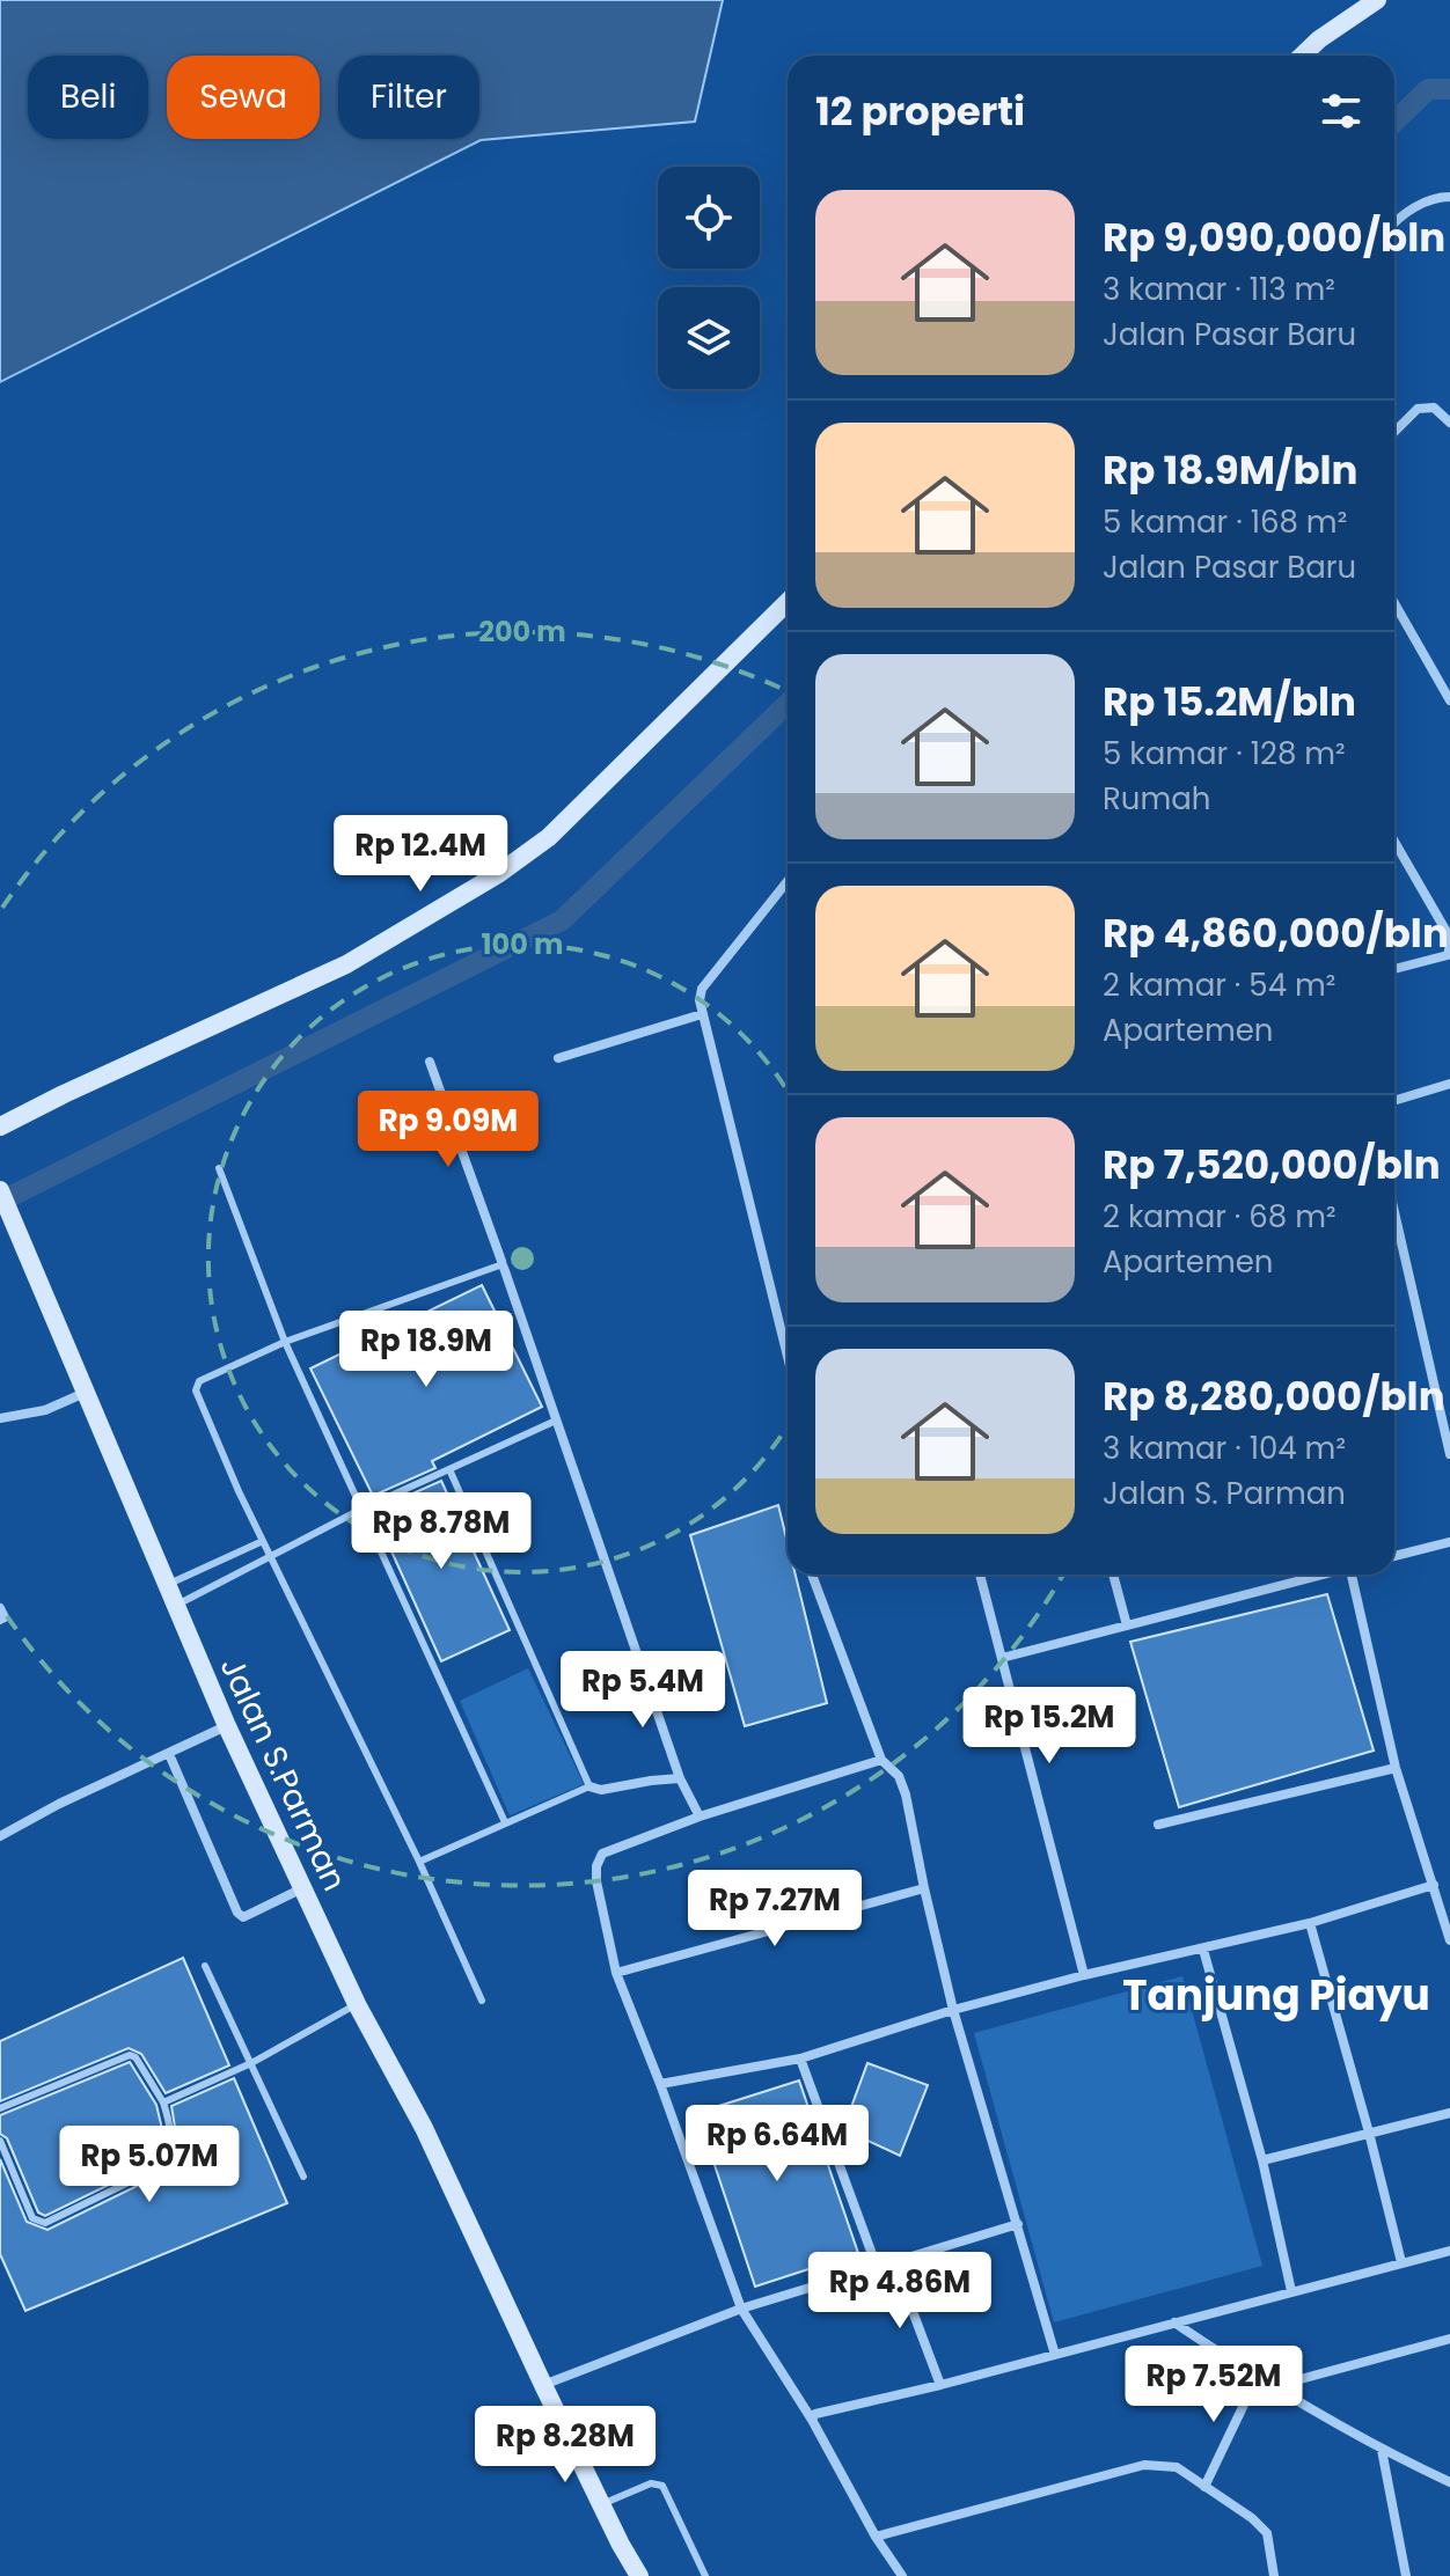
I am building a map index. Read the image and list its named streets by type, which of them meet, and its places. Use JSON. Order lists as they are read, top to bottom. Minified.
{"streets":{"main road":["Jalan S.Parman"]},"districts":["Tanjung Piayu"],"page":{"chip":["Beli","Sewa","Filter"],"heading":"12 properti","list":[{"name":"Rp 9,090,000/bln","note":"3 kamar · 113 m² · Jalan Pasar Baru"},{"name":"Rp 18.9M/bln","note":"5 kamar · 168 m² · Jalan Pasar Baru"},{"name":"Rp 15.2M/bln","note":"5 kamar · 128 m² · Rumah"},{"name":"Rp 4,860,000/bln","note":"2 kamar · 54 m² · Apartemen"},{"name":"Rp 7,520,000/bln","note":"2 kamar · 68 m² · Apartemen"},{"name":"Rp 8,280,000/bln","note":"3 kamar · 104 m² · Jalan S. Parman"}],"price":["Rp 12.4M","Rp 9.09M","Rp 18.9M","Rp 8.78M","Rp 5.4M","Rp 15.2M","Rp 7.27M","Rp 6.64M","Rp 5.07M","Rp 4.86M","Rp 7.52M","Rp 8.28M"]},"rings":["200 m","100 m"]}
